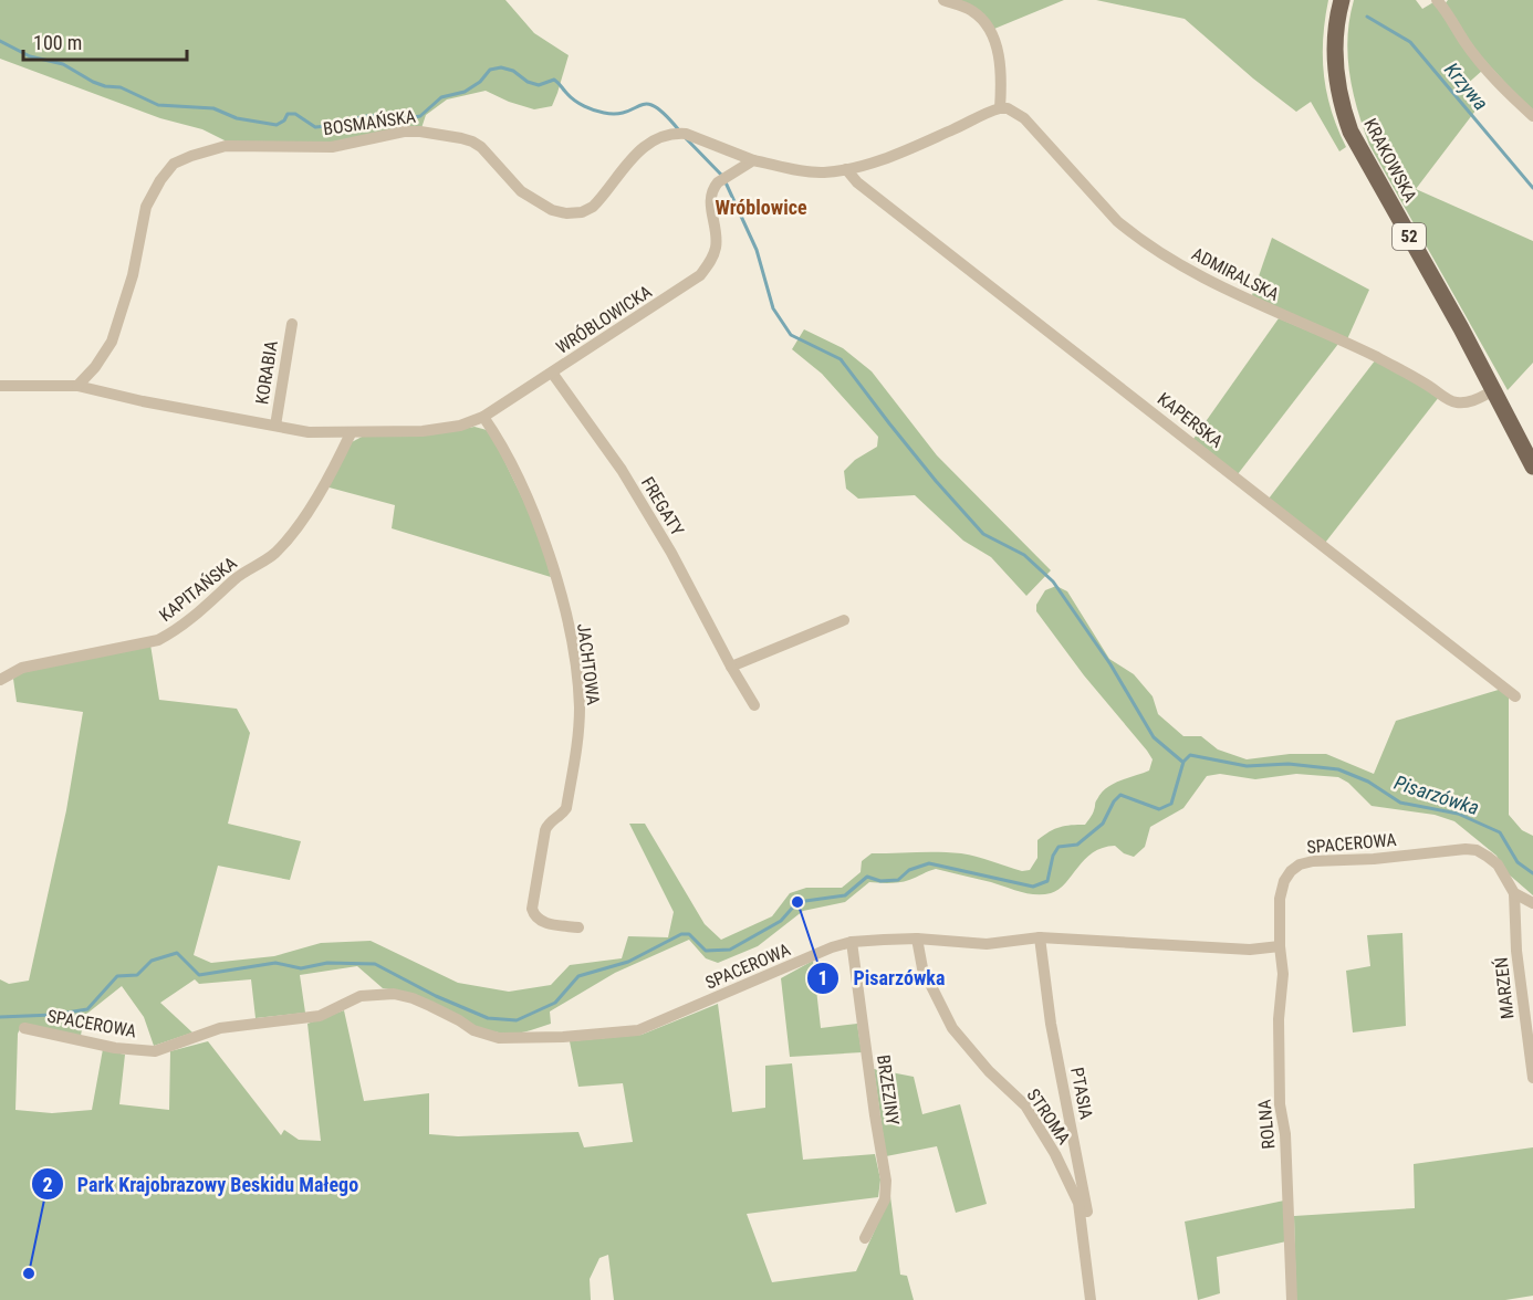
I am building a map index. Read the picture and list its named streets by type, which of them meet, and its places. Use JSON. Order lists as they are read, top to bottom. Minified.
{"streets":{"main road":["KRAKOWSKA","52"],"street":["BOSMAŃSKA","ADMIRALSKA","WRÓBLOWICKA","KORABIA","KAPERSKA","FREGATY","KAPITAŃSKA","JACHTOWA","SPACEROWA","MARZEŃ","BRZEZINY","PTASIA","STROMA","ROLNA"]},"crossings":[["BOSMAŃSKA","WRÓBLOWICKA"],["KRAKOWSKA","ADMIRALSKA"],["WRÓBLOWICKA","KORABIA"],["WRÓBLOWICKA","FREGATY"],["WRÓBLOWICKA","KAPITAŃSKA"],["WRÓBLOWICKA","JACHTOWA"],["SPACEROWA","MARZEŃ"],["SPACEROWA","BRZEZINY"],["SPACEROWA","PTASIA"],["SPACEROWA","STROMA"],["SPACEROWA","ROLNA"],["PTASIA","STROMA"]],"districts":["Wróblowice"],"water":["Krzywa","Pisarzówka"],"places":["Pisarzówka","Park Krajobrazowy Beskidu Małego"],"scale_bar":"100 m"}
